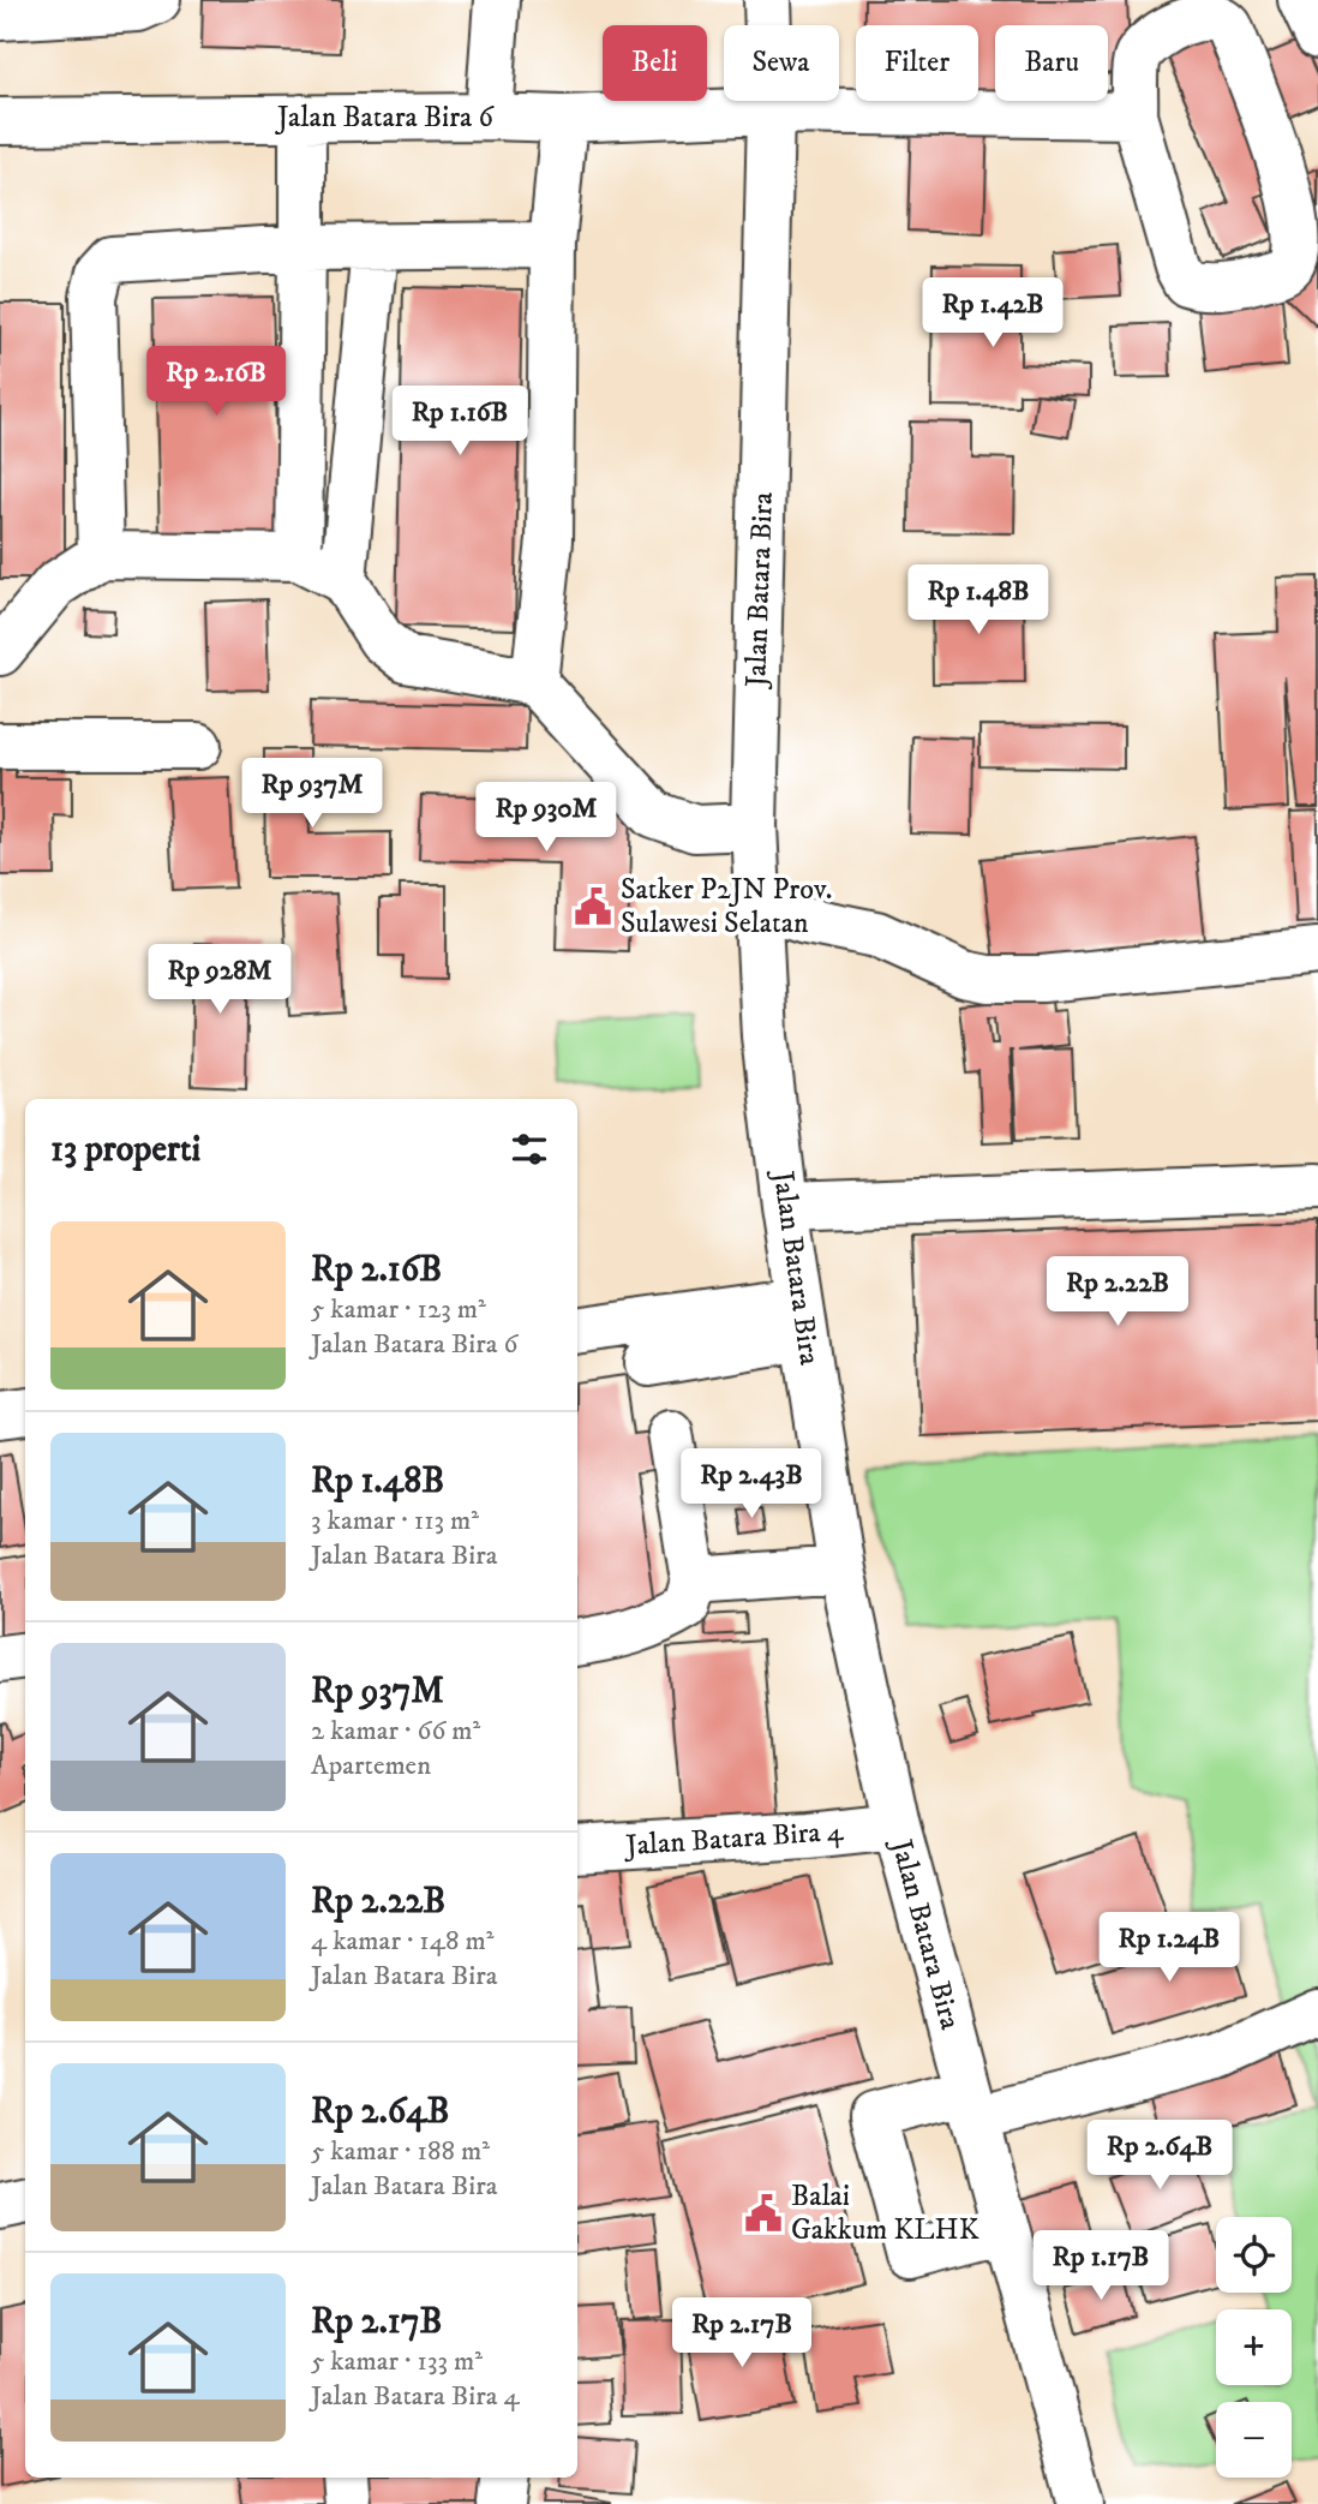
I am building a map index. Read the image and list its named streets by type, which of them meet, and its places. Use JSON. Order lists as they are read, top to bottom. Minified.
{"streets":{"street":["Jalan Batara Bira 6","Jalan Batara Bira","Jalan Batara Bira 4"]},"crossings":[["Jalan Batara Bira 6","Jalan Batara Bira"],["Jalan Batara Bira","Jalan Batara Bira 4"]],"places":{"public building":["Satker P2JN Prov. Sulawesi Selatan","Balai Gakkum KLHK"]},"page":{"chip":["Beli","Sewa","Filter","Baru"],"price":["Rp 1.42B","Rp 2.16B","Rp 1.16B","Rp 1.48B","Rp 937M","Rp 930M","Rp 928M","Rp 2.22B","Rp 2.43B","Rp 1.24B","Rp 2.64B","Rp 1.17B","Rp 2.17B"],"heading":"13 properti","list":[{"name":"Rp 2.16B","note":"5 kamar · 123 m² · Jalan Batara Bira 6"},{"name":"Rp 1.48B","note":"3 kamar · 113 m² · Jalan Batara Bira"},{"name":"Rp 937M","note":"2 kamar · 66 m² · Apartemen"},{"name":"Rp 2.22B","note":"4 kamar · 148 m² · Jalan Batara Bira"},{"name":"Rp 2.64B","note":"5 kamar · 188 m² · Jalan Batara Bira"},{"name":"Rp 2.17B","note":"5 kamar · 133 m² · Jalan Batara Bira 4"}],"map_buttons":["+","−"]}}
